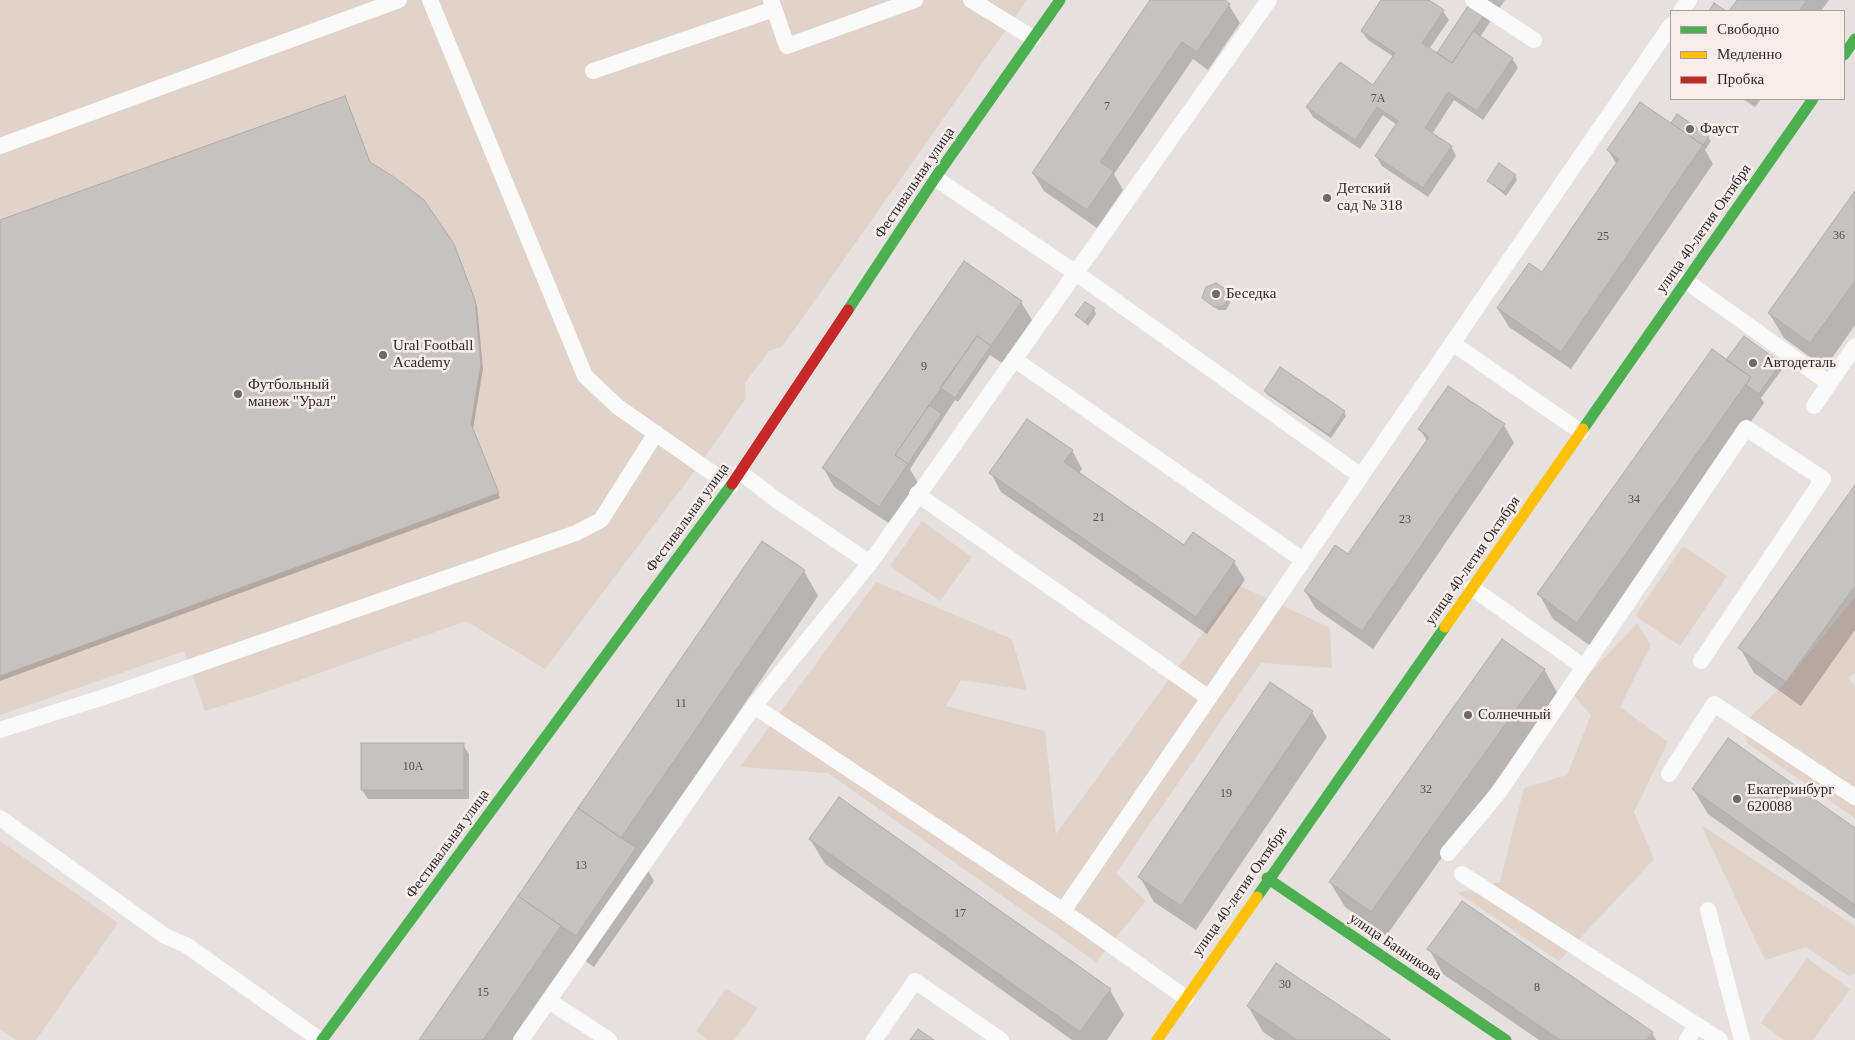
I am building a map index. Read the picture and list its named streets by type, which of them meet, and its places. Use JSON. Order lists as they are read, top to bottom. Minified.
{"streets":{"street":["Фестивальная улица","улица 40-летия Октября","улица Банникова"]},"crossings":[["улица 40-летия Октября","улица Банникова"]],"places":["Фауст","Детский сад № 318","Беседка","Ural Football Academy","Автодеталь","Футбольный манеж \"Урал\"","Солнечный","Екатеринбург 620088"],"house_numbers":["7А","7","36","25","9","34","21","23","11","10А","32","19","13","17","30","8","15"],"legend":["Свободно","Медленно","Пробка"]}
